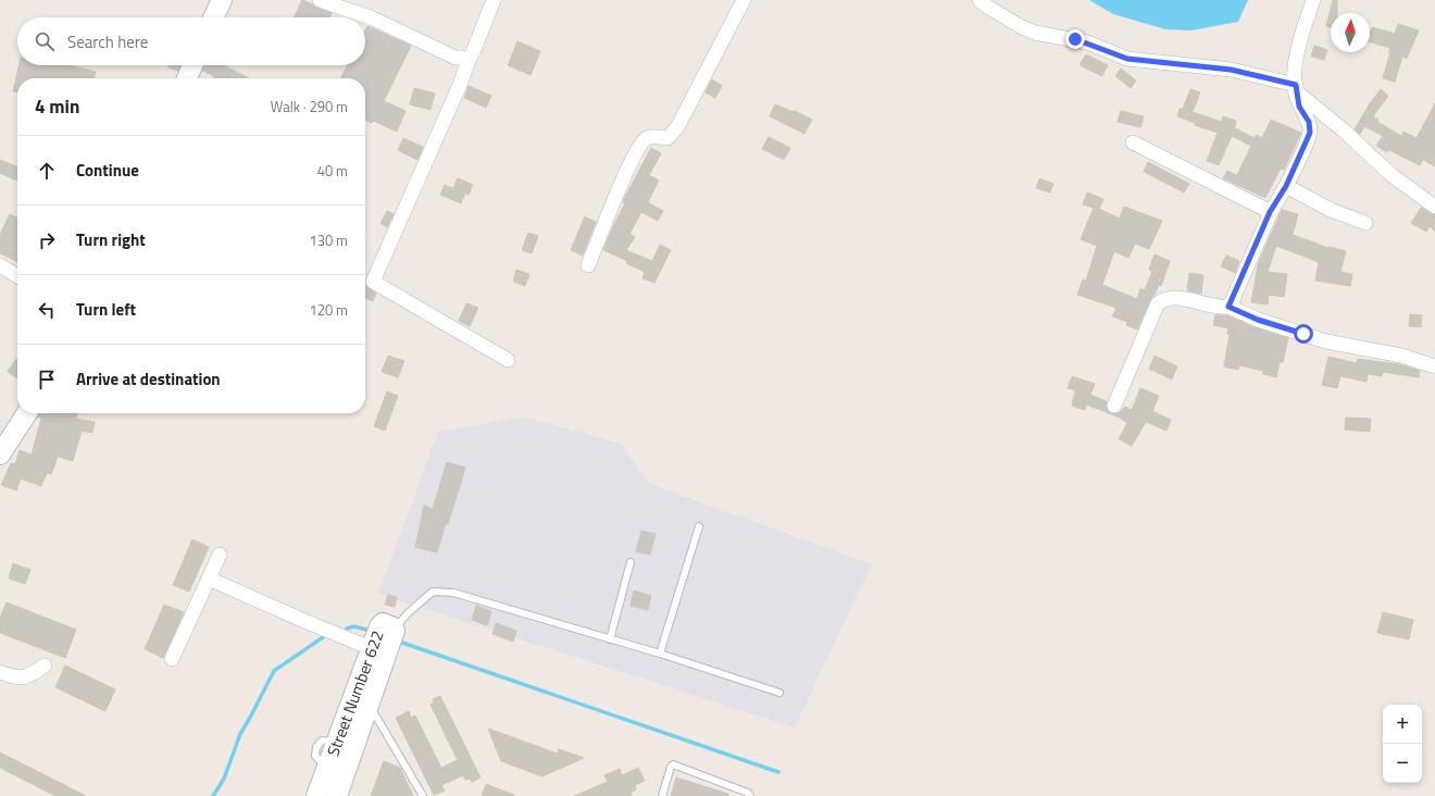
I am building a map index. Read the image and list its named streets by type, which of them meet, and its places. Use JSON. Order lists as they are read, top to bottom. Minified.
{"streets":{"street":["Street Number 622"]},"north":"top","page":{"search":"Search here","heading":["4 min","Walk · 290 m"],"list":[["Continue","40 m"],["Turn right","130 m"],["Turn left","120 m"],"Arrive at destination"],"map_buttons":["+","−"]}}
